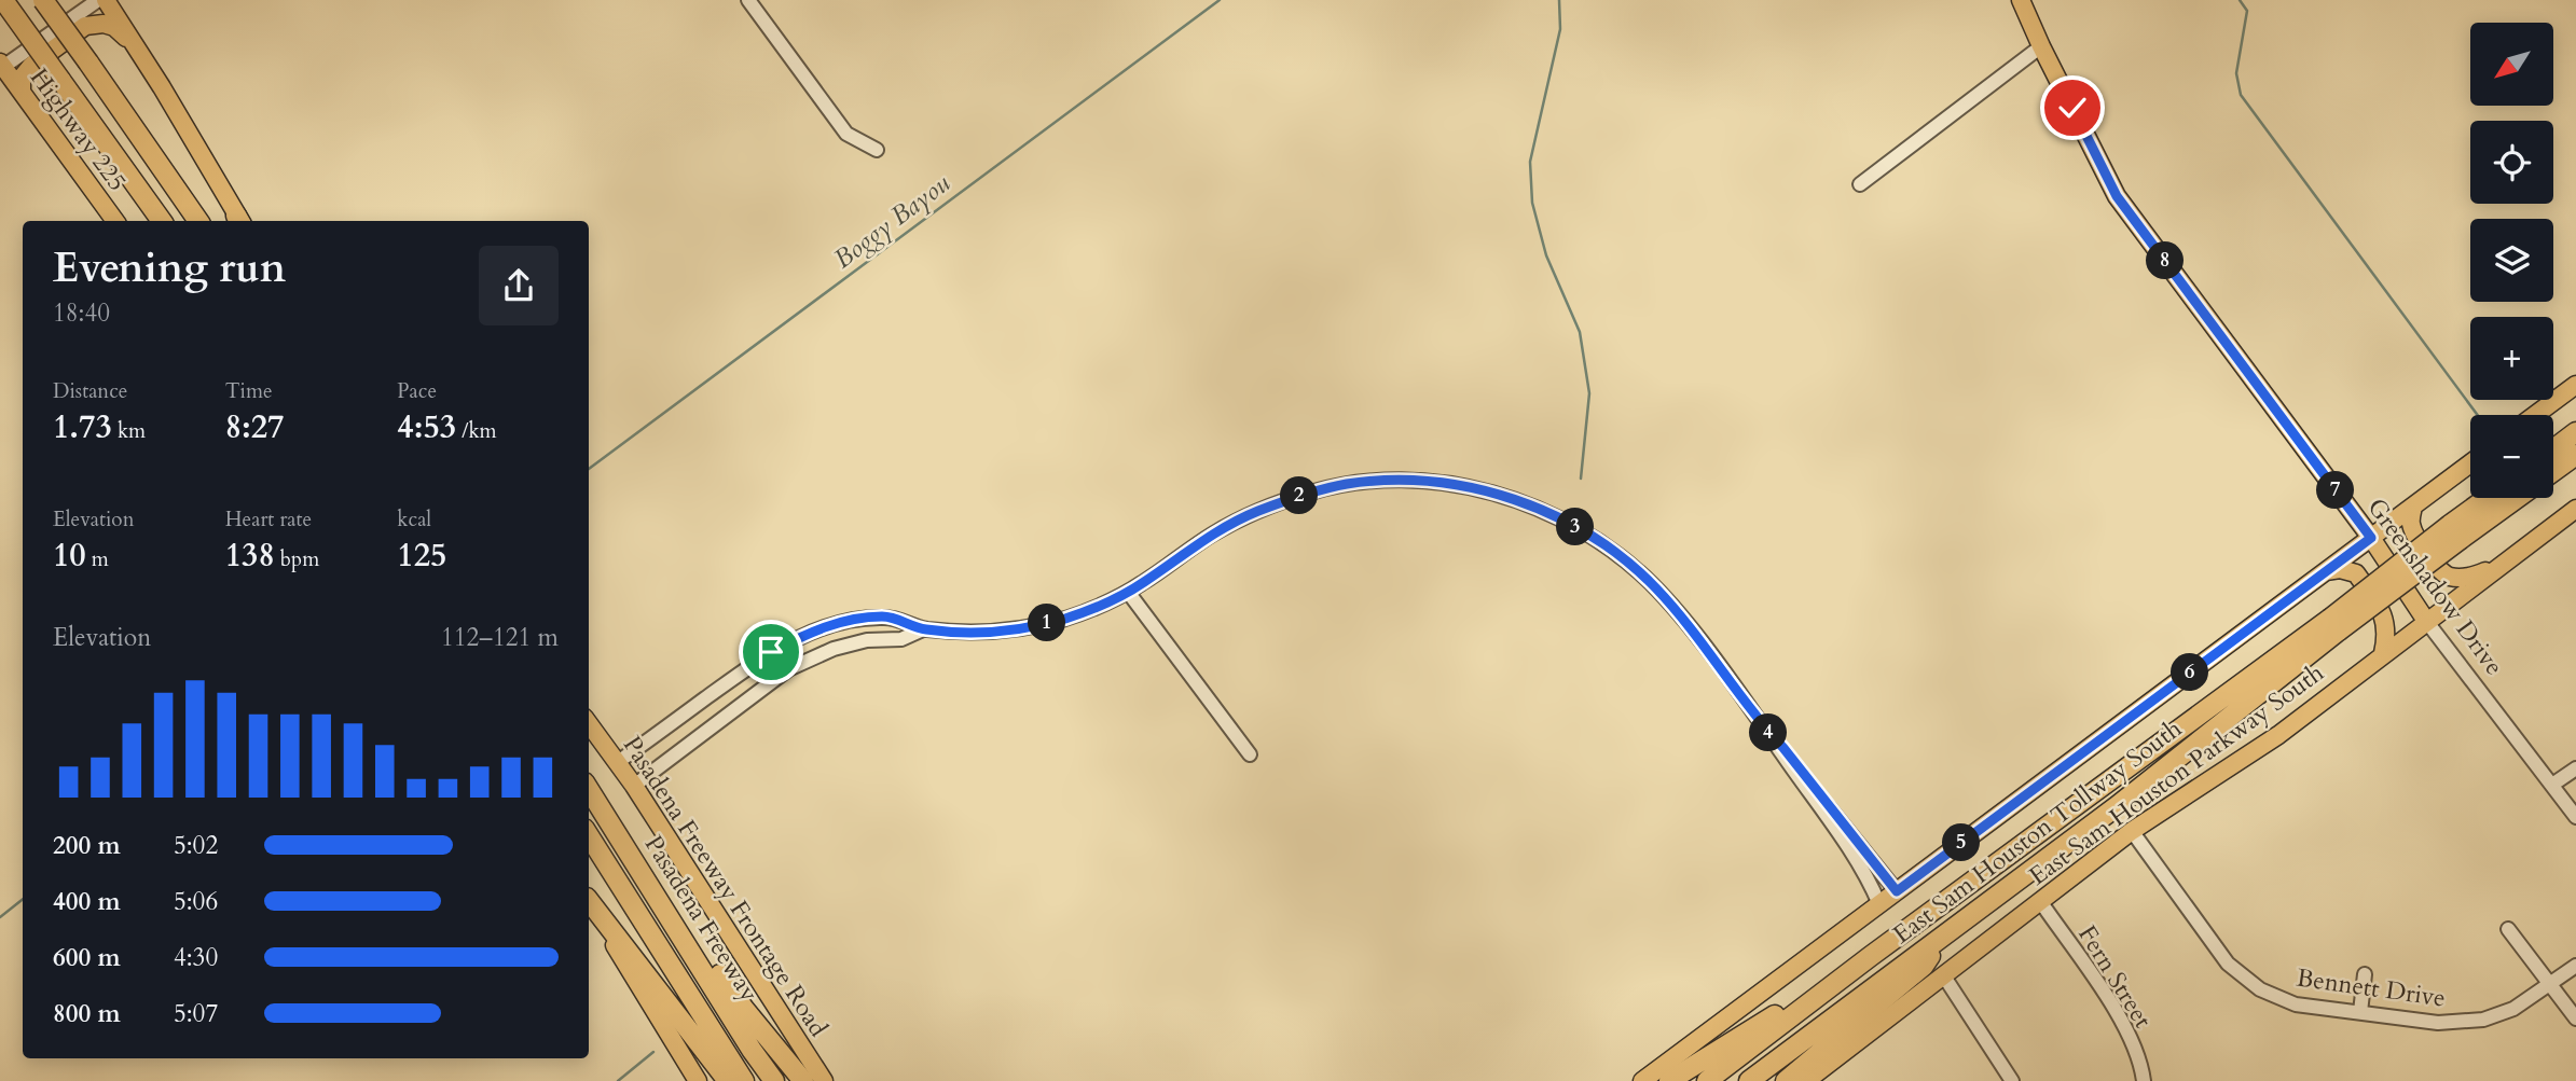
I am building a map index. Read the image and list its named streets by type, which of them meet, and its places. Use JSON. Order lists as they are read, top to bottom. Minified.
{"streets":{"highway":["East Sam Houston Tollway South","Pasadena Freeway"],"main road":["Highway 225","Greenshadow Drive","East Sam Houston Parkway South","Pasadena Freeway Frontage Road"],"street":["Fern Street","Bennett Drive"]},"crossings":[["Greenshadow Drive","East Sam Houston Parkway South"],["East Sam Houston Parkway South","Fern Street"],["East Sam Houston Parkway South","Bennett Drive"]],"water":["Boggy Bayou"],"north":"bottom left","page":{"map_buttons":["+","−"],"heading":["Evening run","18:40"],"pins":["8","7","2","3","1","6","4","5"],"stats":[["Distance","1.73 km"],["Time","8:27"],["Pace","4:53 /km"],["Elevation","10 m"],["Heart rate","138 bpm"],["kcal","125"]],"chart":["Elevation","112–121 m"],"list":[{"name":"200 m","note":"5:02"},{"name":"400 m","note":"5:06"},{"name":"600 m","note":"4:30"},{"name":"800 m","note":"5:07"}]}}
